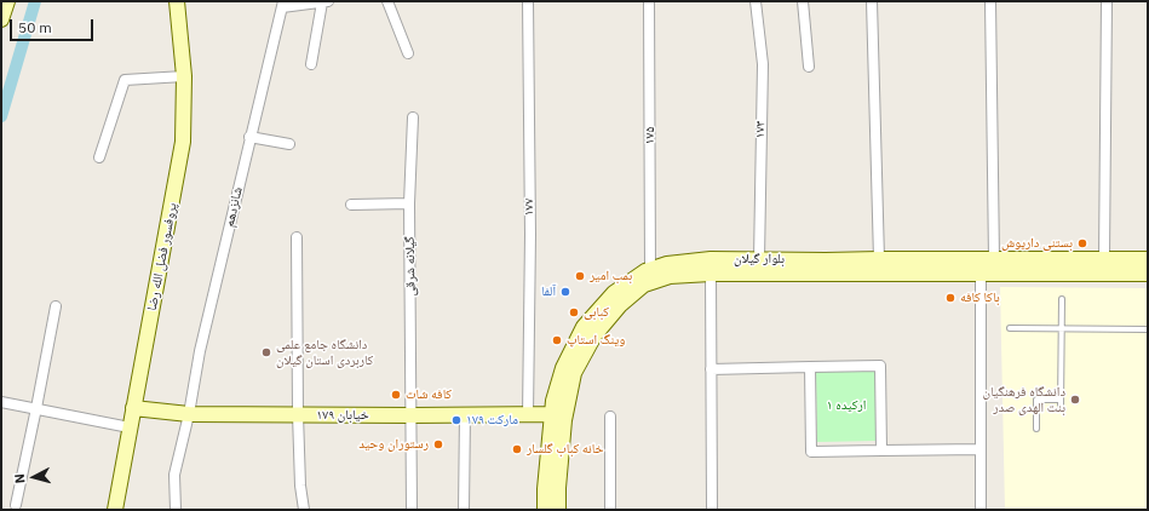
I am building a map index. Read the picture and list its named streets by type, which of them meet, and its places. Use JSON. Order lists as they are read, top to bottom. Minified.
{"streets":{"main road":["پروفسور فضل الله رضا","بلوار گیلان","خیابان ۱۷۹"],"street":["۱۷۳","۱۷۵","شانزدهم","۱۷۷","گیلانه شرقی"]},"crossings":[["۱۷۳","بلوار گیلان"],["۱۷۵","بلوار گیلان"],["شانزدهم","خیابان ۱۷۹"],["۱۷۷","خیابان ۱۷۹"],["پروفسور فضل الله رضا","خیابان ۱۷۹"],["بلوار گیلان","خیابان ۱۷۹"],["گیلانه شرقی","خیابان ۱۷۹"]],"parks":["ارکیده ۱"],"places":["بستنی داریوش","بمب امیر","آلفا","باکا کافه","کبابی","وینگ استاپ","دانشگاه جامع علمی کاربردی استان گیلان","کافه شات","دانشگاه فرهنگیان بنت الهدی صدر","۱۷۹ مارکت","رستوران وحید","خانه کباب گلسار"],"scale_bar":"50 m","north":"left"}
